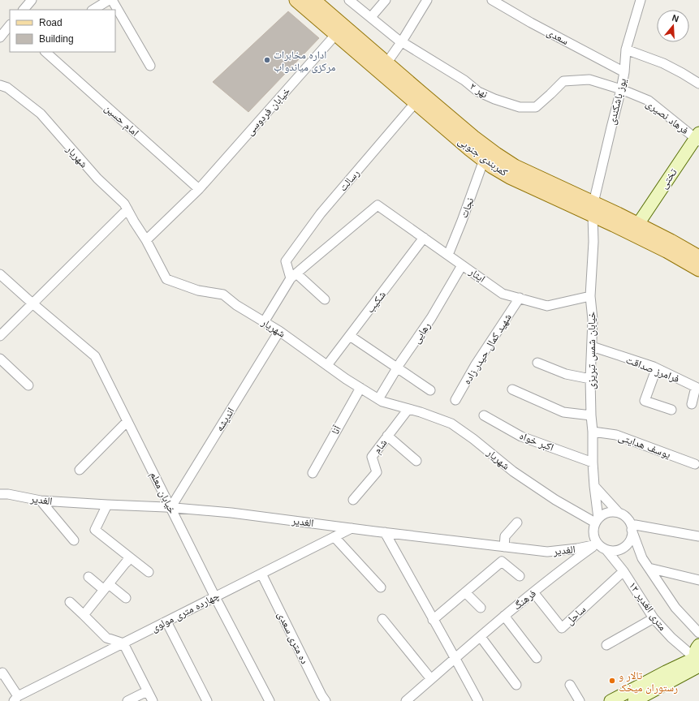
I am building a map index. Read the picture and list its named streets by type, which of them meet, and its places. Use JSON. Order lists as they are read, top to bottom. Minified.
{"streets":{"main road":["کمربندی جنوبی","تختی"],"street":["سعدی","نهر ۲","یوز باشکندی","خیابان فردوسی","فرهاد نصیری","امام حسین","شهریار","رسالت","نجات","ایثار","شکیب","رهایی","شهید کمال حیدر زاده","خیابان شمس تبریزی","فرامرز صداقت","اندیشه","آنا","اکبر خواه","یوسف هدایتی","شام","خیابان معلم","الغدیر","فرهنگ","۱۲ متری الغدیر","چهارده متری مولوی","ساحل","ده متری سعدی"]},"crossings":[["سعدی","یوز باشکندی"],["نهر ۲","یوز باشکندی"],["نهر ۲","فرهاد نصیری"],["یوز باشکندی","فرهاد نصیری"],["یوز باشکندی","کمربندی جنوبی"],["یوز باشکندی","خیابان شمس تبریزی"],["خیابان فردوسی","امام حسین"],["خیابان فردوسی","شهریار"],["خیابان فردوسی","کمربندی جنوبی"],["فرهاد نصیری","تختی"],["شهریار","شکیب"],["شهریار","رهایی"],["شهریار","خیابان شمس تبریزی"],["شهریار","اندیشه"],["شهریار","آنا"],["شهریار","شام"],["شهریار","الغدیر"],["شهریار","فرهنگ"],["شهریار","۱۲ متری الغدیر"],["کمربندی جنوبی","تختی"],["کمربندی جنوبی","رسالت"],["کمربندی جنوبی","نجات"],["کمربندی جنوبی","خیابان شمس تبریزی"],["رسالت","ایثار"],["نجات","ایثار"],["ایثار","شکیب"],["ایثار","رهایی"],["ایثار","شهید کمال حیدر زاده"],["ایثار","خیابان شمس تبریزی"],["خیابان شمس تبریزی","فرامرز صداقت"],["خیابان شمس تبریزی","اکبر خواه"],["خیابان شمس تبریزی","یوسف هدایتی"],["خیابان شمس تبریزی","الغدیر"],["خیابان شمس تبریزی","فرهنگ"],["خیابان شمس تبریزی","۱۲ متری الغدیر"],["اندیشه","خیابان معلم"],["اندیشه","الغدیر"],["خیابان معلم","الغدیر"],["خیابان معلم","چهارده متری مولوی"],["الغدیر","فرهنگ"],["الغدیر","۱۲ متری الغدیر"],["الغدیر","چهارده متری مولوی"],["فرهنگ","۱۲ متری الغدیر"],["فرهنگ","ساحل"],["۱۲ متری الغدیر","ساحل"],["چهارده متری مولوی","ده متری سعدی"]],"places":["اداره مخابرات مرکزی میاندواب","تالار و رستوران میخک"],"legend":["Road","Building"],"north":"top"}
